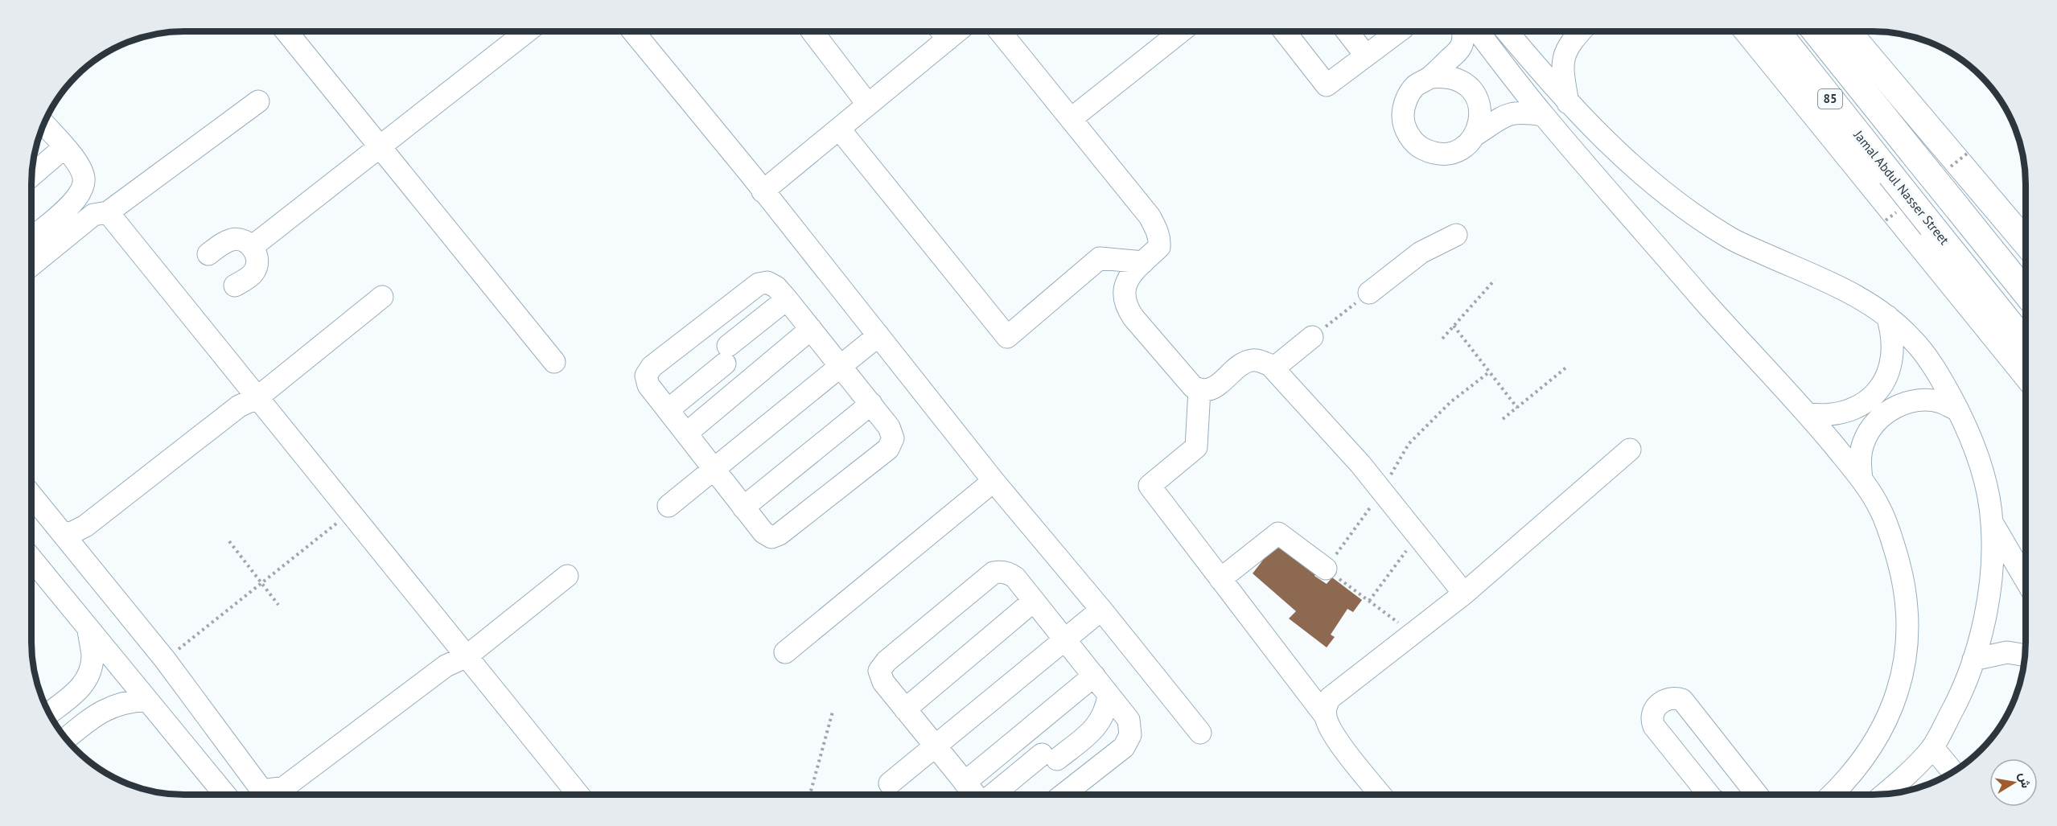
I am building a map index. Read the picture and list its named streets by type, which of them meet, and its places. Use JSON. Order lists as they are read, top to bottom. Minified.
{"streets":{"main road":["85","Jamal Abdul Nasser Street"]},"north":"right"}
